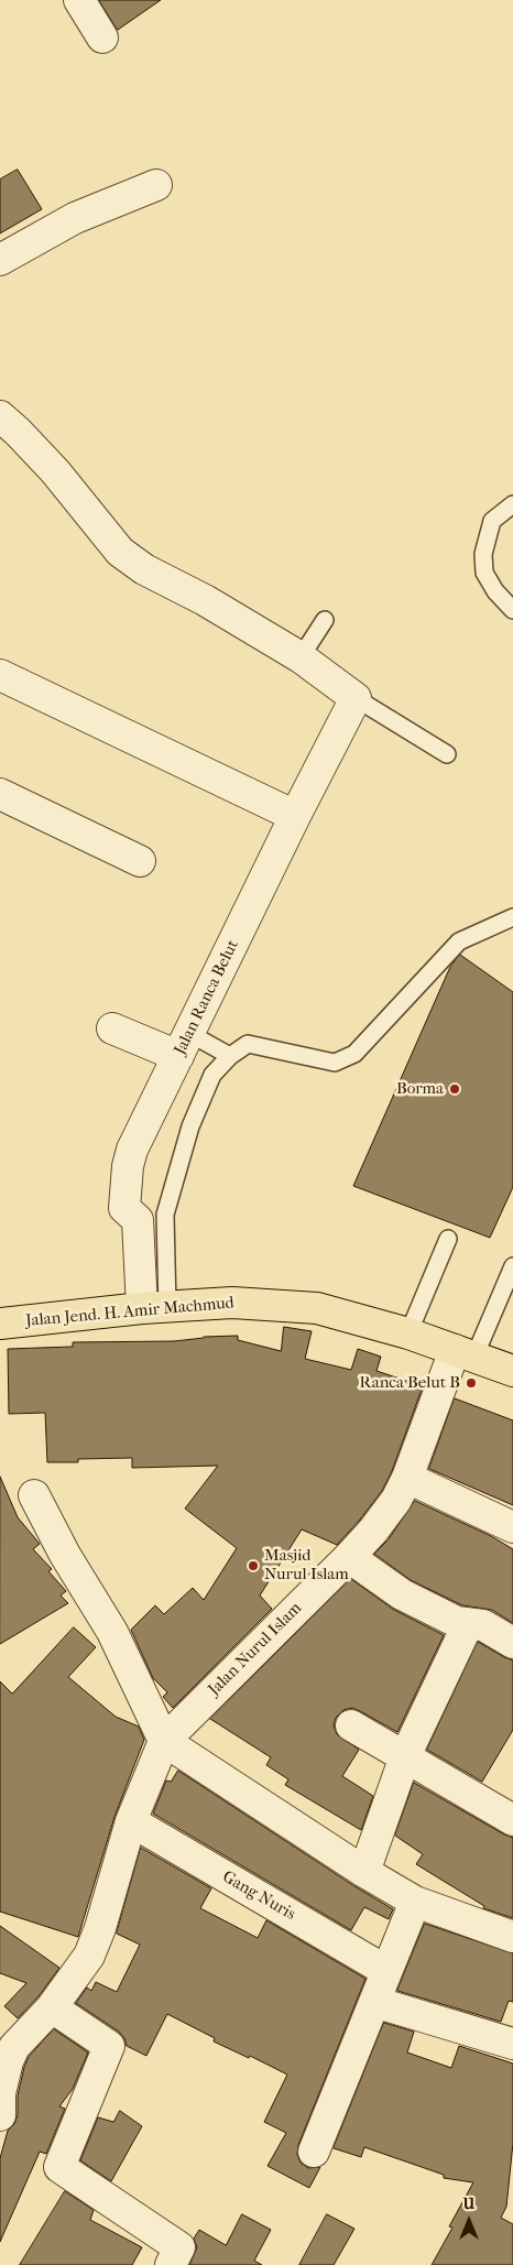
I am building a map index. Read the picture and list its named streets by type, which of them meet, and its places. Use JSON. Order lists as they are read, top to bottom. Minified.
{"streets":{"highway":["Jalan Jend. H. Amir Machmud"],"street":["Jalan Ranca Belut","Jalan Nurul Islam","Gang Nuris"]},"crossings":[["Jalan Ranca Belut","Jalan Jend. H. Amir Machmud"],["Jalan Jend. H. Amir Machmud","Jalan Nurul Islam"]],"places":["Borma","Ranca Belut B","Masjid Nurul Islam"],"north":"top"}
